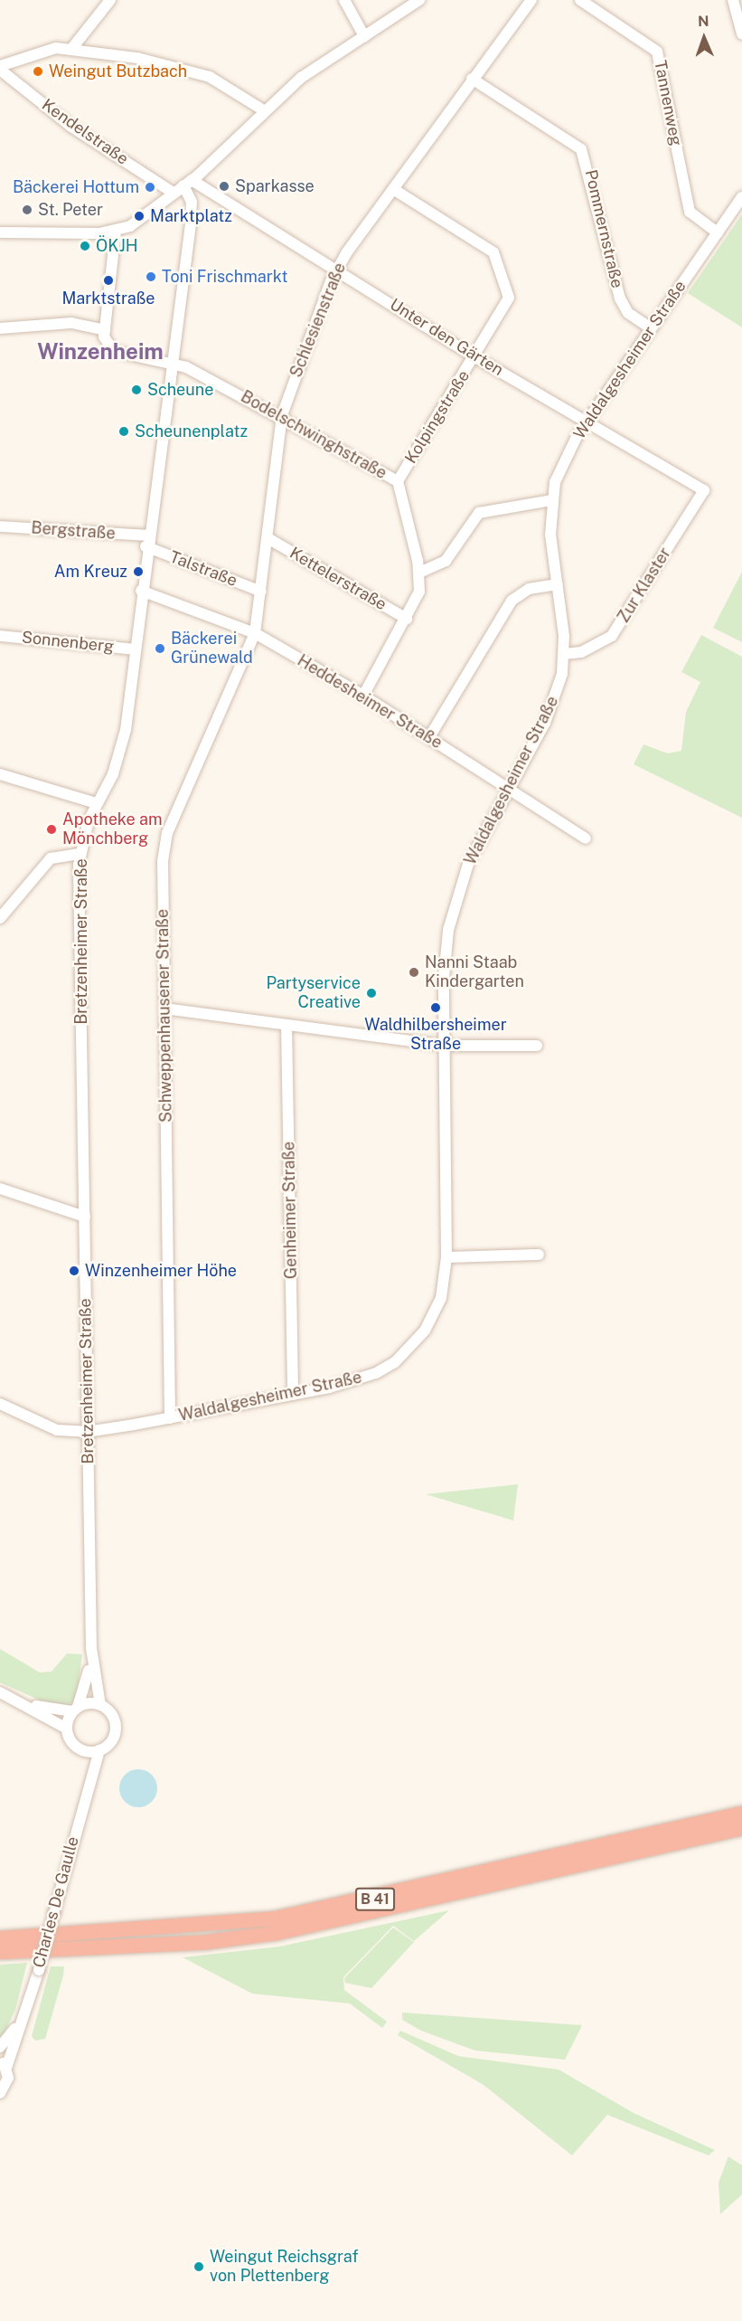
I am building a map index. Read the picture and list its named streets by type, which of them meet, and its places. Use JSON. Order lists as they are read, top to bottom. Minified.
{"streets":{"highway":["B 41"],"street":["Tannenweg","Kendelstraße","Pommernstraße","Schlesienstraße","Unter den Gärten","Waldalgesheimer Straße","Kolpingstraße","Bodelschwinghstraße","Bergstraße","Talstraße","Kettelerstraße","Zur Klaster","Sonnenberg","Heddesheimer Straße","Bretzenheimer Straße","Schweppenhausener Straße","Genheimer Straße","Charles De Gaulle"]},"crossings":[["Tannenweg","Waldalgesheimer Straße"],["Pommernstraße","Schlesienstraße"],["Pommernstraße","Waldalgesheimer Straße"],["Schlesienstraße","Unter den Gärten"],["Schlesienstraße","Kolpingstraße"],["Schlesienstraße","Bodelschwinghstraße"],["Schlesienstraße","Talstraße"],["Schlesienstraße","Kettelerstraße"],["Schlesienstraße","Heddesheimer Straße"],["Schlesienstraße","Schweppenhausener Straße"],["Unter den Gärten","Waldalgesheimer Straße"],["Unter den Gärten","Kolpingstraße"],["Unter den Gärten","Zur Klaster"],["Unter den Gärten","Bretzenheimer Straße"],["Waldalgesheimer Straße","Zur Klaster"],["Waldalgesheimer Straße","Heddesheimer Straße"],["Waldalgesheimer Straße","Bretzenheimer Straße"],["Waldalgesheimer Straße","Schweppenhausener Straße"],["Waldalgesheimer Straße","Genheimer Straße"],["Kolpingstraße","Bodelschwinghstraße"],["Kolpingstraße","Kettelerstraße"],["Kolpingstraße","Heddesheimer Straße"],["Bodelschwinghstraße","Bretzenheimer Straße"],["Bergstraße","Talstraße"],["Bergstraße","Bretzenheimer Straße"],["Talstraße","Bretzenheimer Straße"],["Sonnenberg","Bretzenheimer Straße"],["Heddesheimer Straße","Bretzenheimer Straße"],["Heddesheimer Straße","Schweppenhausener Straße"],["Bretzenheimer Straße","Charles De Gaulle"]],"districts":["Winzenheim"],"places":["Weingut Butzbach","Sparkasse","Bäckerei Hottum","St. Peter","Marktplatz","ÖKJH","Toni Frischmarkt","Marktstraße","Scheune","Scheunenplatz","Am Kreuz","Bäckerei Grünewald","Apotheke am Mönchberg","Nanni Staab Kindergarten","Partyservice Creative","Waldhilbersheimer Straße","Winzenheimer Höhe","Weingut Reichsgraf von Plettenberg"],"north":"top"}
